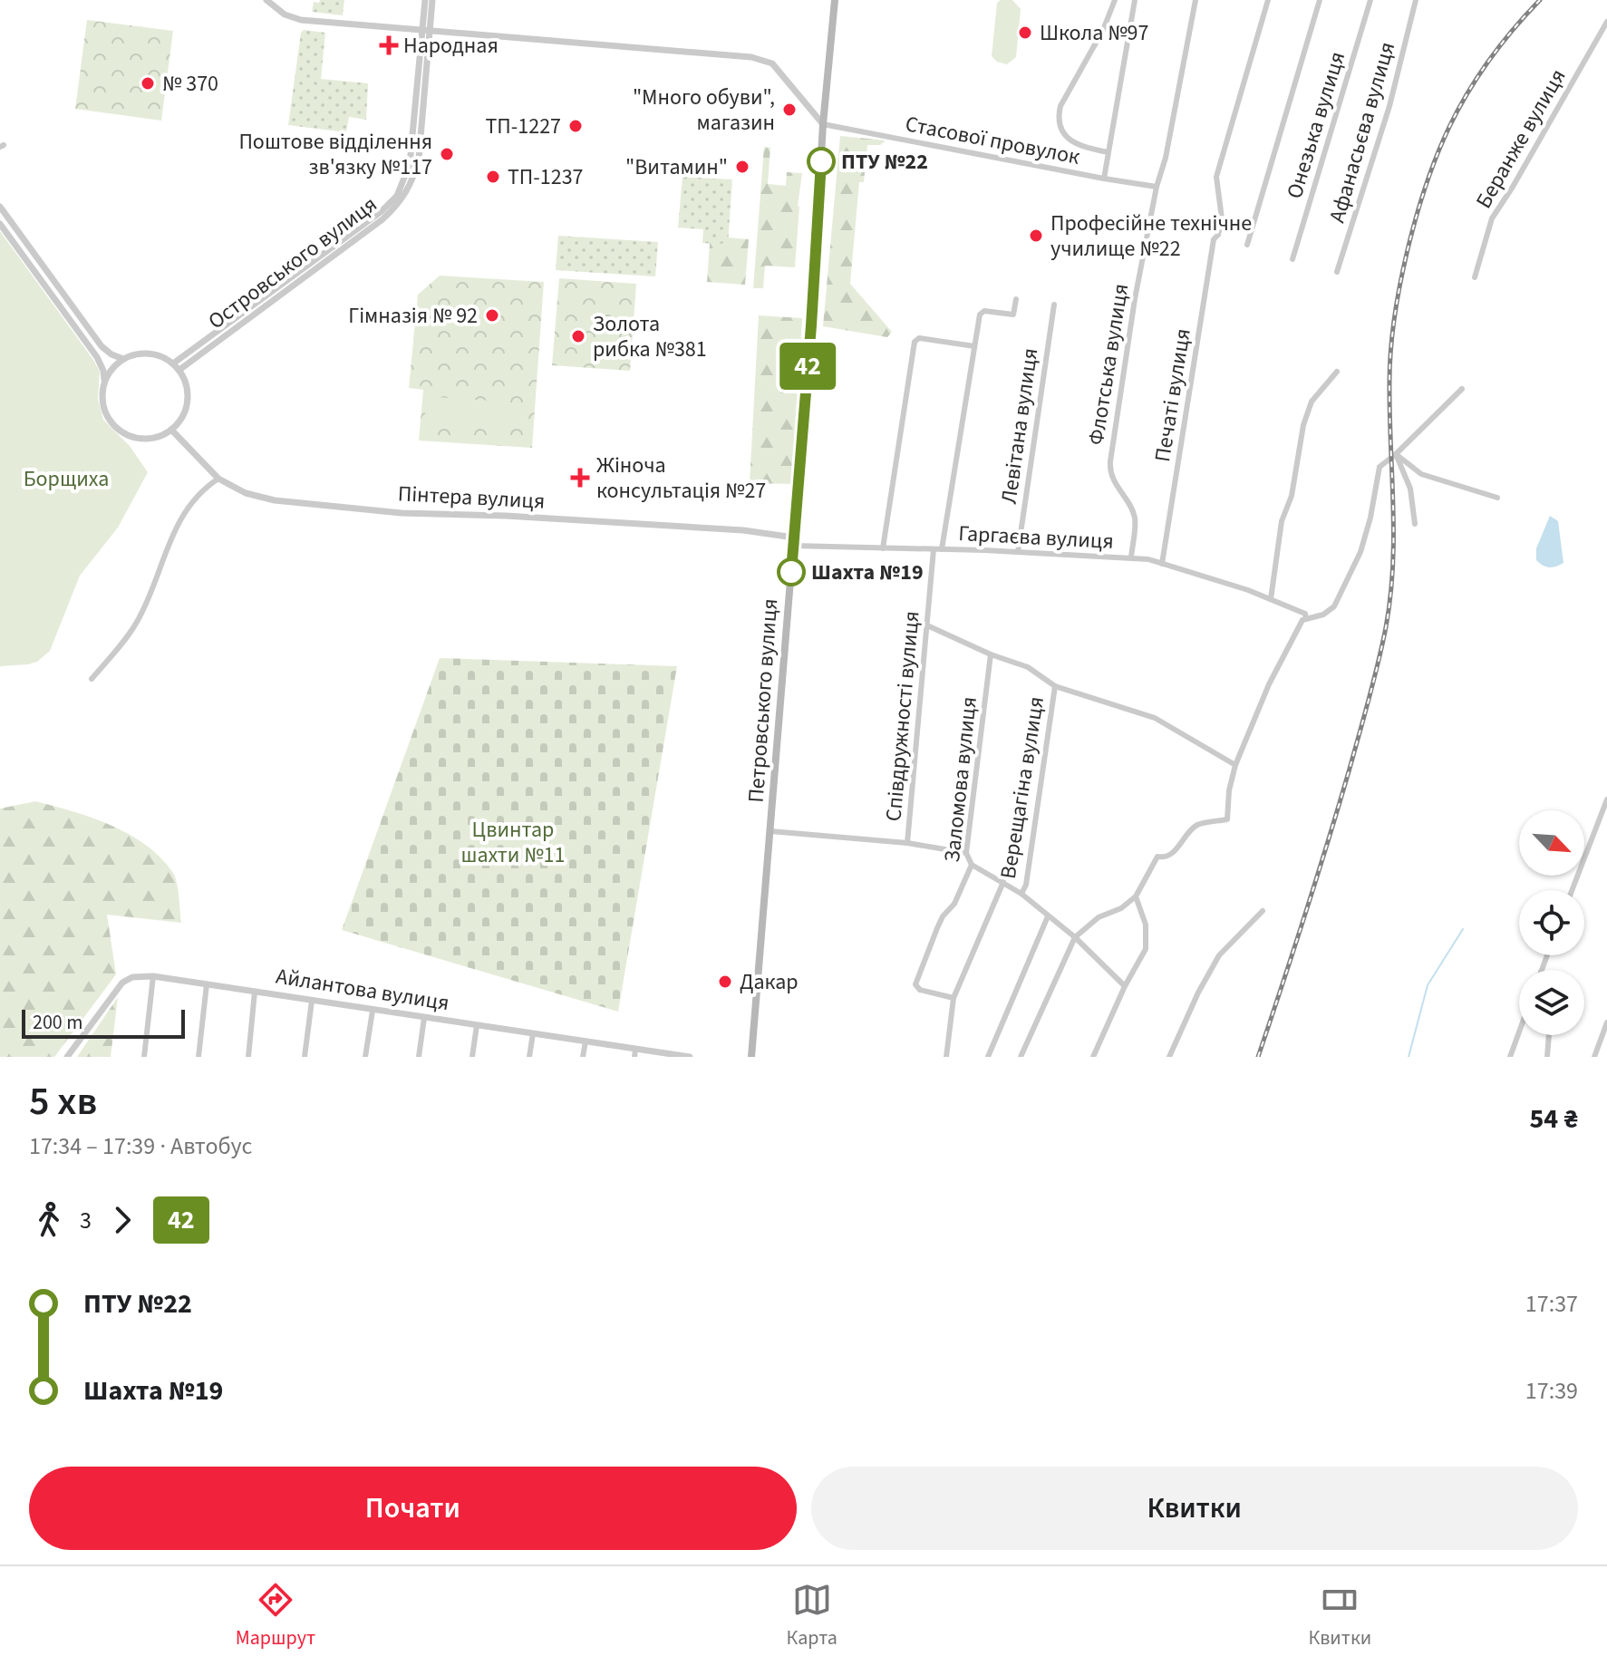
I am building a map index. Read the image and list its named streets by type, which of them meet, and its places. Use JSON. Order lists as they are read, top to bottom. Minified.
{"streets":{"main road":["Петровського вулиця"],"street":["Онезька вулиця","Афанасьєва вулиця","Беранже вулиця","Стасової провулок","Островського вулиця","Флотська вулиця","Печаті вулиця","Левітана вулиця","Пінтера вулиця","Гаргаєва вулиця","Співдружності вулиця","Заломова вулиця","Верещагіна вулиця","Айлантова вулиця"]},"crossings":[["Стасової провулок","Флотська вулиця"],["Стасової провулок","Петровського вулиця"],["Островського вулиця","Пінтера вулиця"],["Флотська вулиця","Гаргаєва вулиця"],["Печаті вулиця","Гаргаєва вулиця"],["Левітана вулиця","Гаргаєва вулиця"],["Пінтера вулиця","Гаргаєва вулиця"],["Пінтера вулиця","Петровського вулиця"],["Гаргаєва вулиця","Петровського вулиця"],["Гаргаєва вулиця","Співдружності вулиця"],["Заломова вулиця","Верещагіна вулиця"]],"parks":["Борщиха","Цвинтар шахти №11"],"places":{"other":["Школа №97","№ 370","\"Много обуви\", магазин","ТП-1227","Поштове відділення зв'язку №117","ПТУ №22","\"Витамин\"","ТП-1237","Професійне технічне училище №22","Гімназія № 92","Золота рибка №381","Шахта №19","Дакар"],"health":["Народная","Жіноча консультація №27"]},"lines":["bus line 42"],"scale_bar":"200 m","north":"bottom right","page":{"on_map":"42","scale":"200 m","heading":["5 хв","17:34 – 17:39 · Автобус","54 ₴"],"legs":["3","42"],"list":[{"name":"ПТУ №22","value":"17:37"},{"name":"Шахта №19","value":"17:39"}],"buttons":["Почати","Квитки"],"tabs":["Маршрут","Карта","Квитки"]}}
